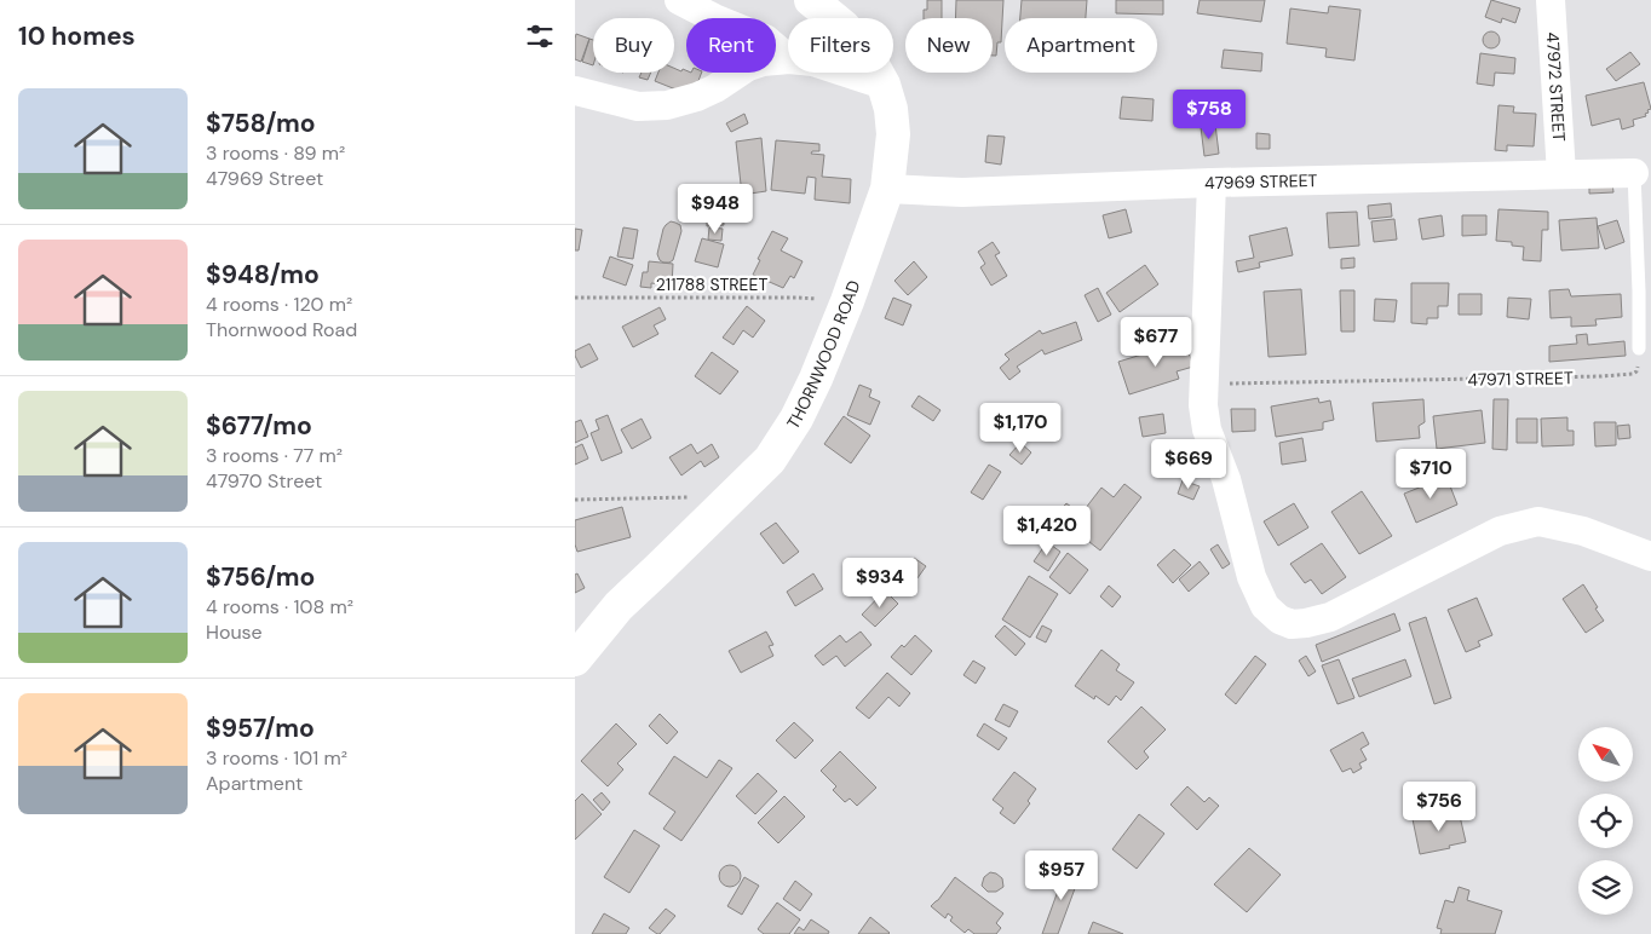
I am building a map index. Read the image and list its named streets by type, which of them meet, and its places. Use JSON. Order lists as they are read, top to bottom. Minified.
{"streets":{"street":["47972 STREET","47969 STREET","THORNWOOD ROAD"],"path":["211788 STREET","47971 STREET"]},"crossings":[["47972 STREET","47969 STREET"],["47969 STREET","THORNWOOD ROAD"],["211788 STREET","THORNWOOD ROAD"]],"north":"top left","page":{"heading":"10 homes","chip":["Buy","Rent","Filters","New","Apartment"],"list":[{"name":"$758/mo","note":"3 rooms · 89 m² · 47969 Street"},{"name":"$948/mo","note":"4 rooms · 120 m² · Thornwood Road"},{"name":"$677/mo","note":"3 rooms · 77 m² · 47970 Street"},{"name":"$756/mo","note":"4 rooms · 108 m² · House"},{"name":"$957/mo","note":"3 rooms · 101 m² · Apartment"}],"price":["$758","$948","$677","$1,170","$669","$710","$1,420","$934","$756","$957"]}}
